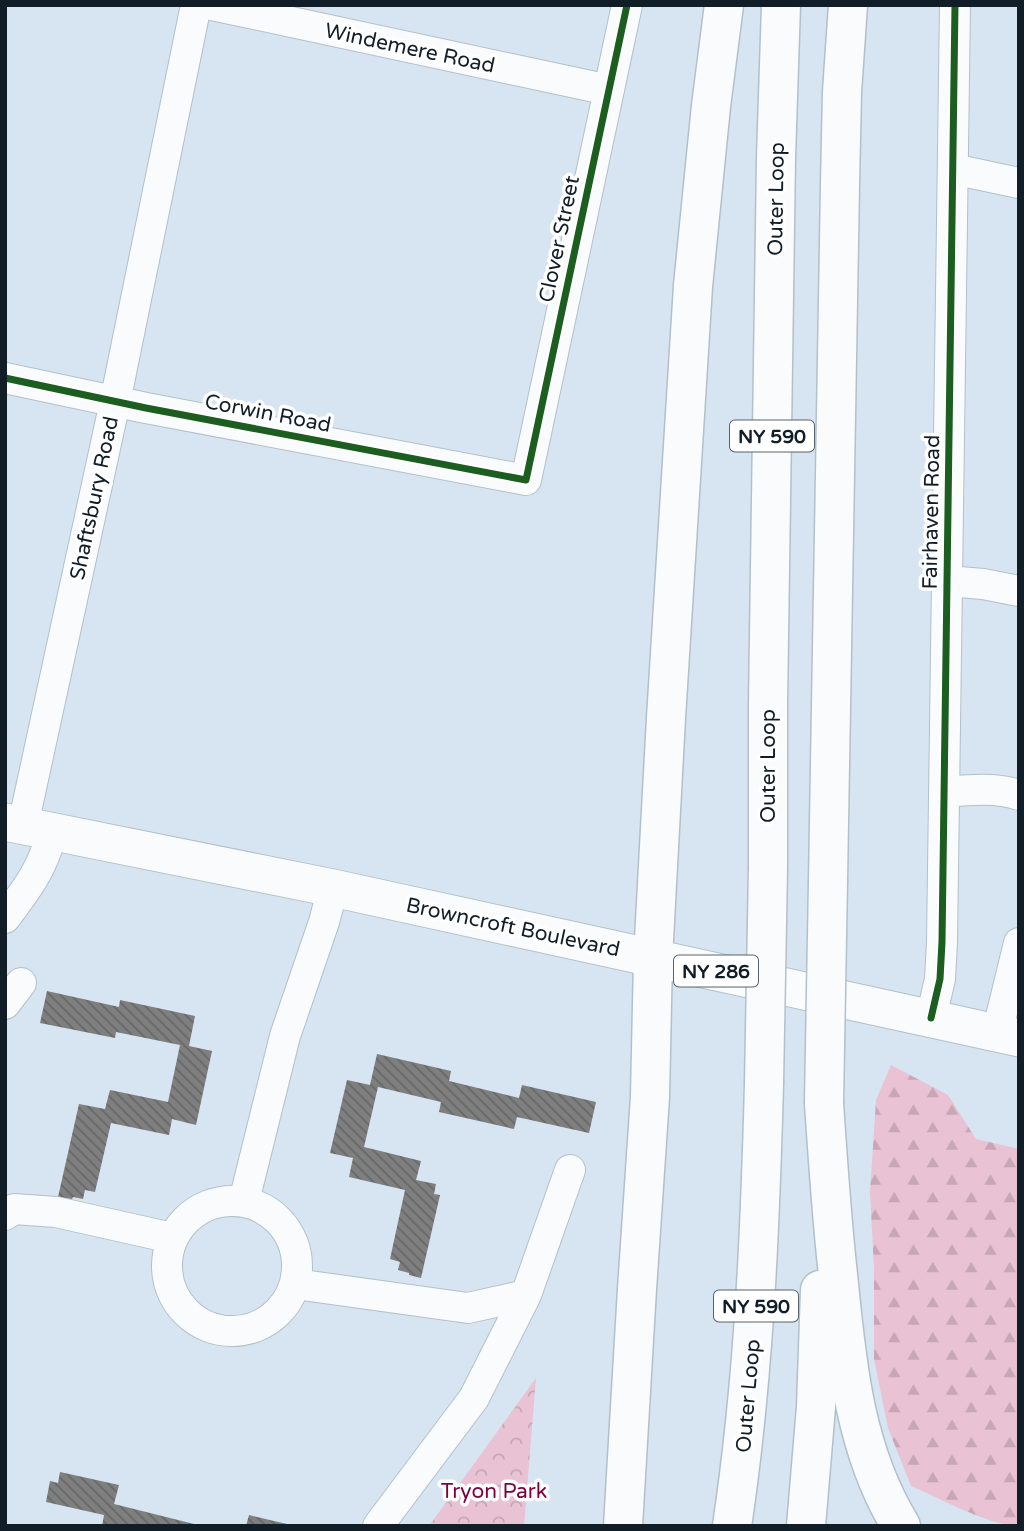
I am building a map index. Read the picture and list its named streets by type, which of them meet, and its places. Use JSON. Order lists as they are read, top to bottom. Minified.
{"streets":{"highway":["Outer Loop","NY 590"],"main road":["Browncroft Boulevard","NY 286"],"street":["Windemere Road","Clover Street","Corwin Road","Shaftsbury Road","Fairhaven Road"]},"crossings":[["Windemere Road","Clover Street"],["Clover Street","Corwin Road"],["Corwin Road","Shaftsbury Road"],["Shaftsbury Road","Browncroft Boulevard"],["Fairhaven Road","Browncroft Boulevard"]],"parks":["Tryon Park"]}
